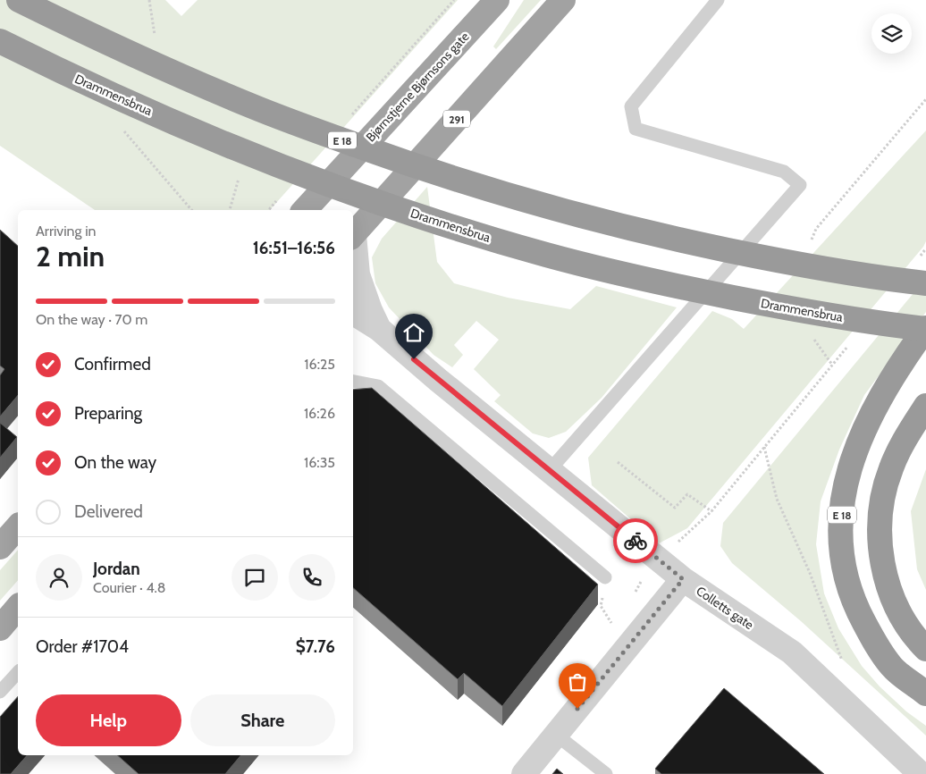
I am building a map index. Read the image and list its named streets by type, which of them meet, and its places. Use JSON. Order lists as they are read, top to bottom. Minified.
{"streets":{"highway":["Bjørnstjerne Bjørnsons gate","Drammensbrua","291","E 18"],"street":["Colletts gate"]},"crossings":[["Drammensbrua","E 18"]],"page":{"heading":["2 min","Arriving in","16:51–16:56"],"panel":["Jordan","Courier · 4.8","Order #1704","$7.76"],"bar":"On the way · 70 m","list":[["Confirmed","16:25"],["Preparing","16:26"],["On the way","16:35"],"Delivered"],"buttons":["Help","Share"]}}
